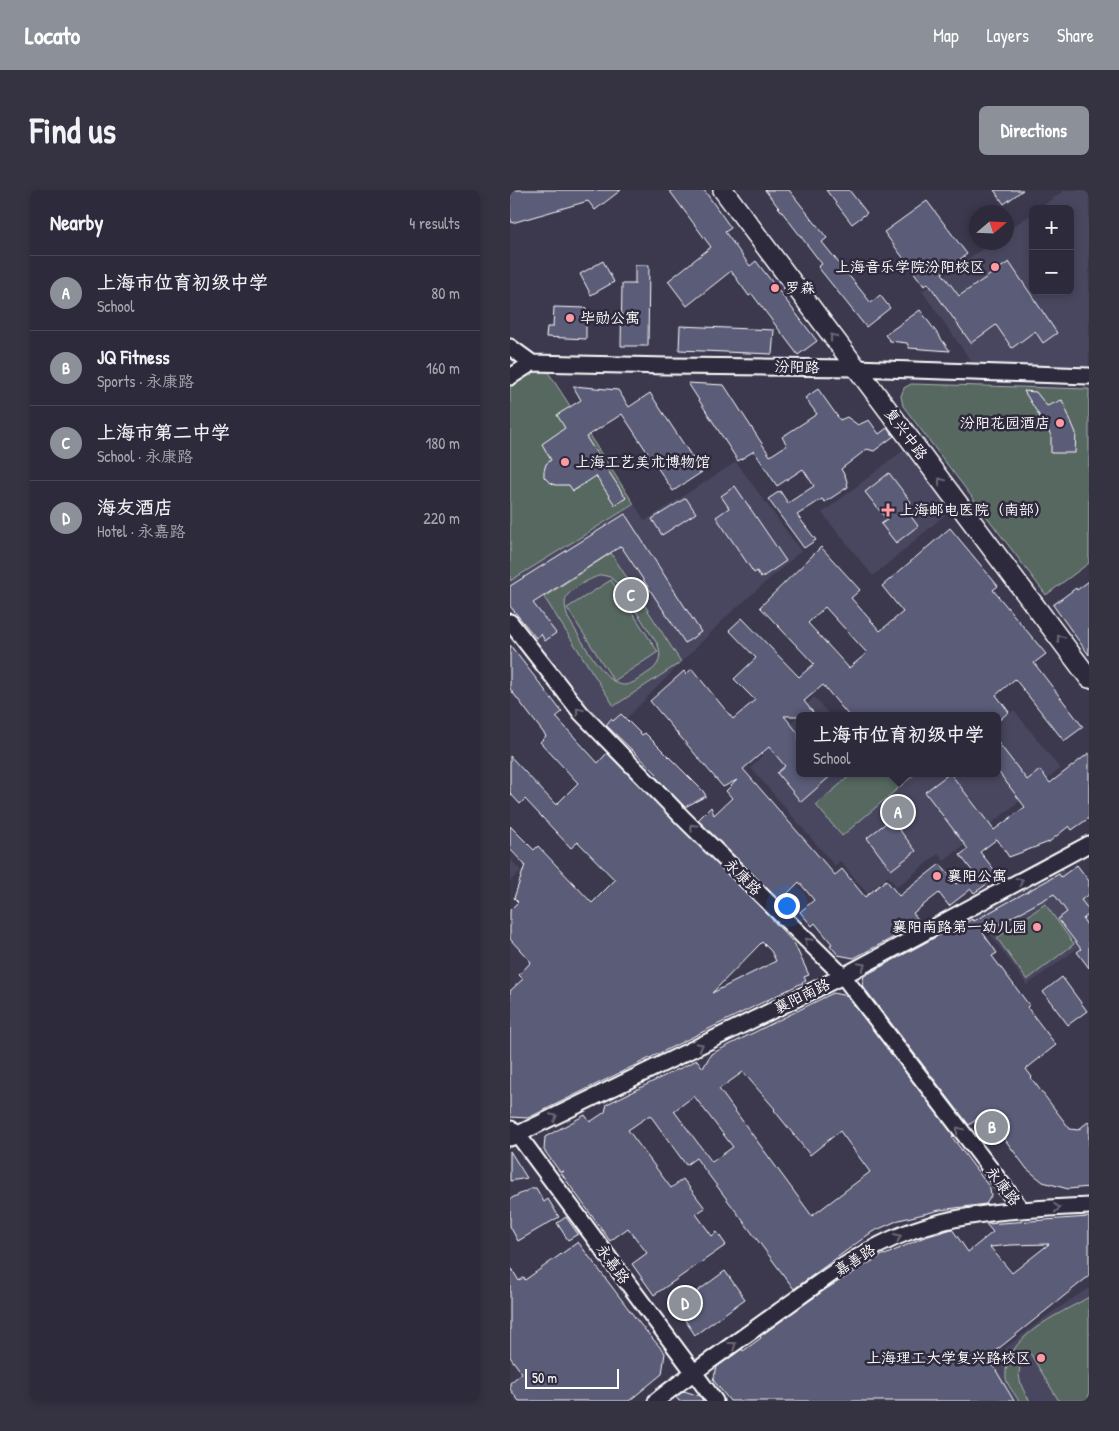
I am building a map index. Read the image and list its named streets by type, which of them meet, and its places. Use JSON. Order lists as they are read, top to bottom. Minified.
{"streets":{"main road":["复兴中路"],"street":["汾阳路","永康路","襄阳南路","嘉善路","永嘉路"]},"crossings":[["汾阳路","复兴中路"],["永康路","襄阳南路"],["永康路","嘉善路"],["襄阳南路","永嘉路"],["嘉善路","永嘉路"]],"one_way":["复兴中路","永康路","襄阳南路","嘉善路"],"places":{"other":["上海音乐学院汾阳校区","罗森","毕勋公寓","汾阳花园酒店","上海工艺美术博物馆","襄阳公寓","襄阳南路第一幼儿园","上海理工大学复兴路校区"],"health":["上海邮电医院（南部）"]},"scale_bar":"50 m","north":"right","page":{"header":"Locato","nav":["Map","Layers","Share"],"buttons":"Directions","title":"Find us","heading":["Nearby","4 results"],"map_buttons":["+","−"],"list":[{"mark":"A","name":"上海市位育初级中学","note":"School","value":"80 m"},{"mark":"B","name":"JQ Fitness","note":"Sports · 永康路","value":"160 m"},{"mark":"C","name":"上海市第二中学","note":"School · 永康路","value":"180 m"},{"mark":"D","name":"海友酒店","note":"Hotel · 永嘉路","value":"220 m"}],"pins":["C","A","B","D"],"popup":["上海市位育初级中学","School"],"scale":"50 m"}}
